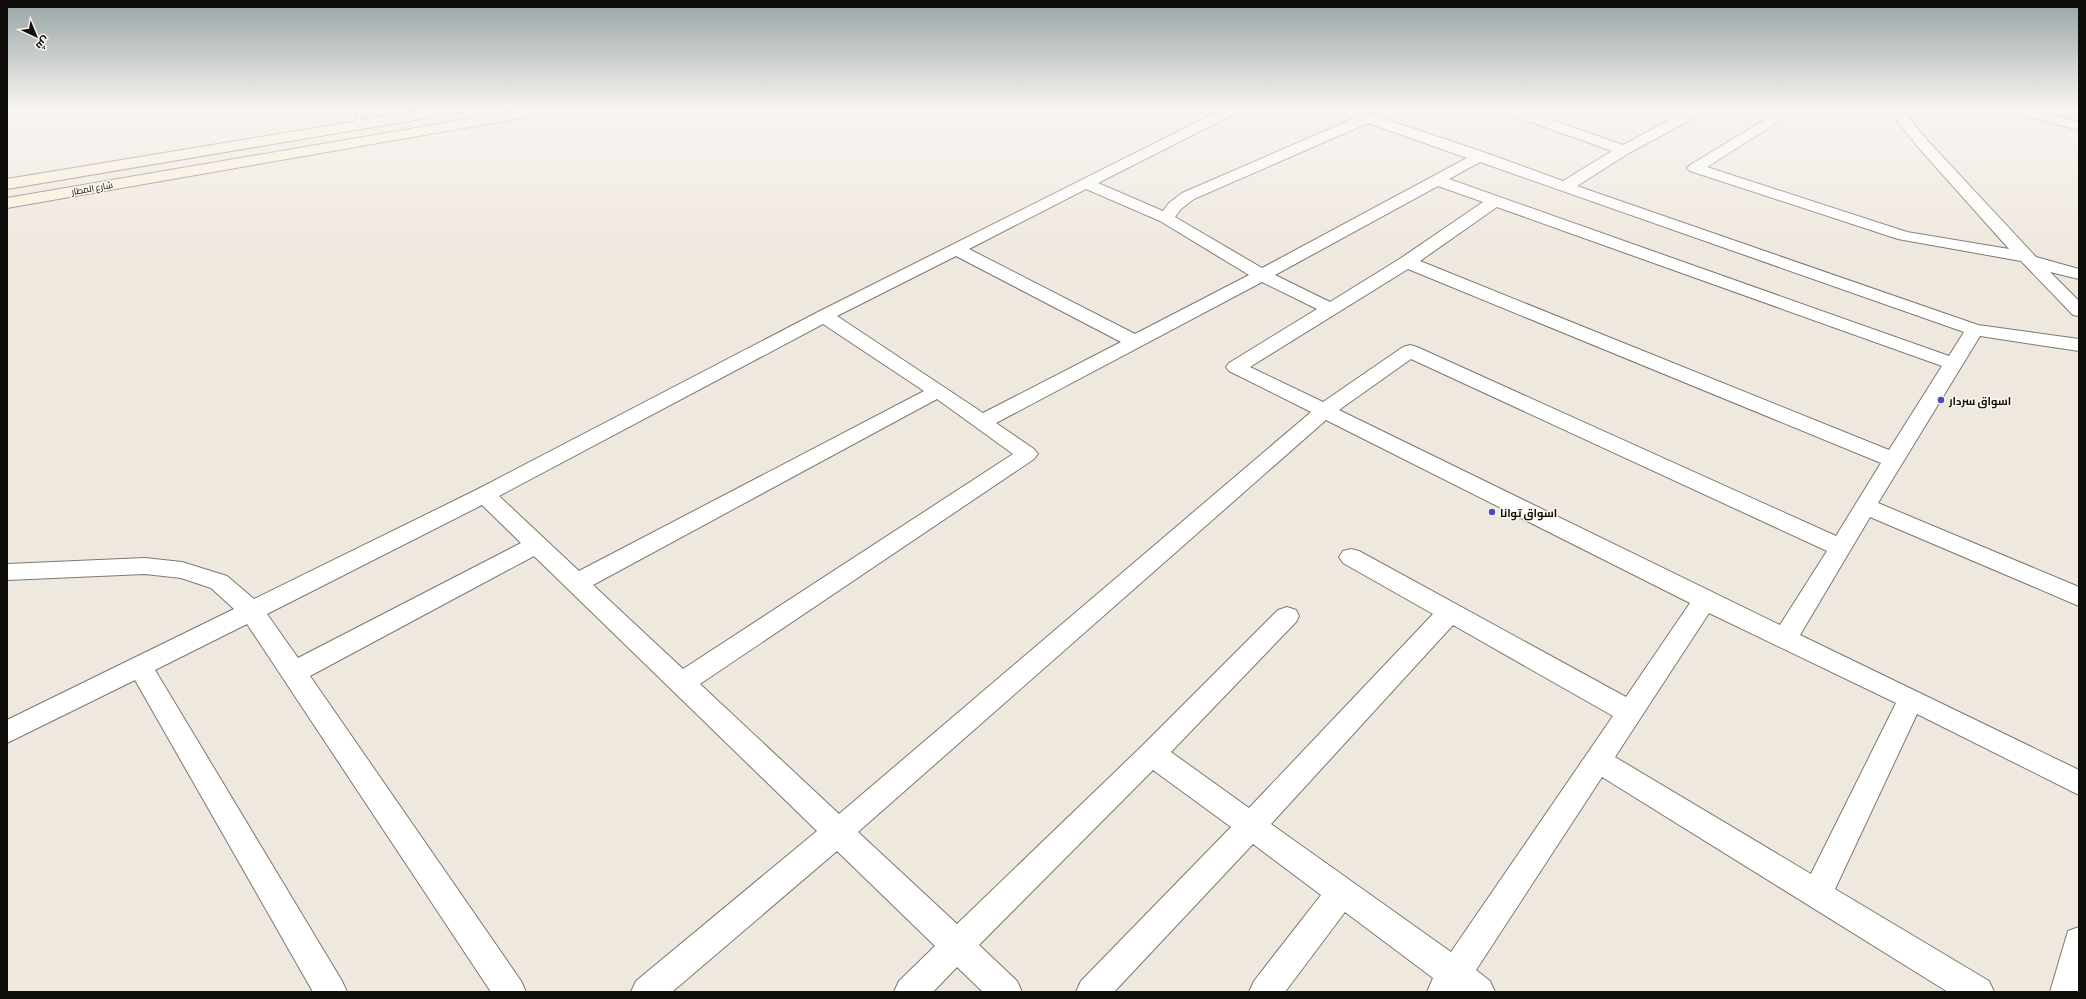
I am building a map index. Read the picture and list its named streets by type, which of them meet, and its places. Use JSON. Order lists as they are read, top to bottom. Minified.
{"streets":{"main road":["شارع المطار"]},"places":["اسواق سردار","اسواق توانا"],"north":"bottom right"}
